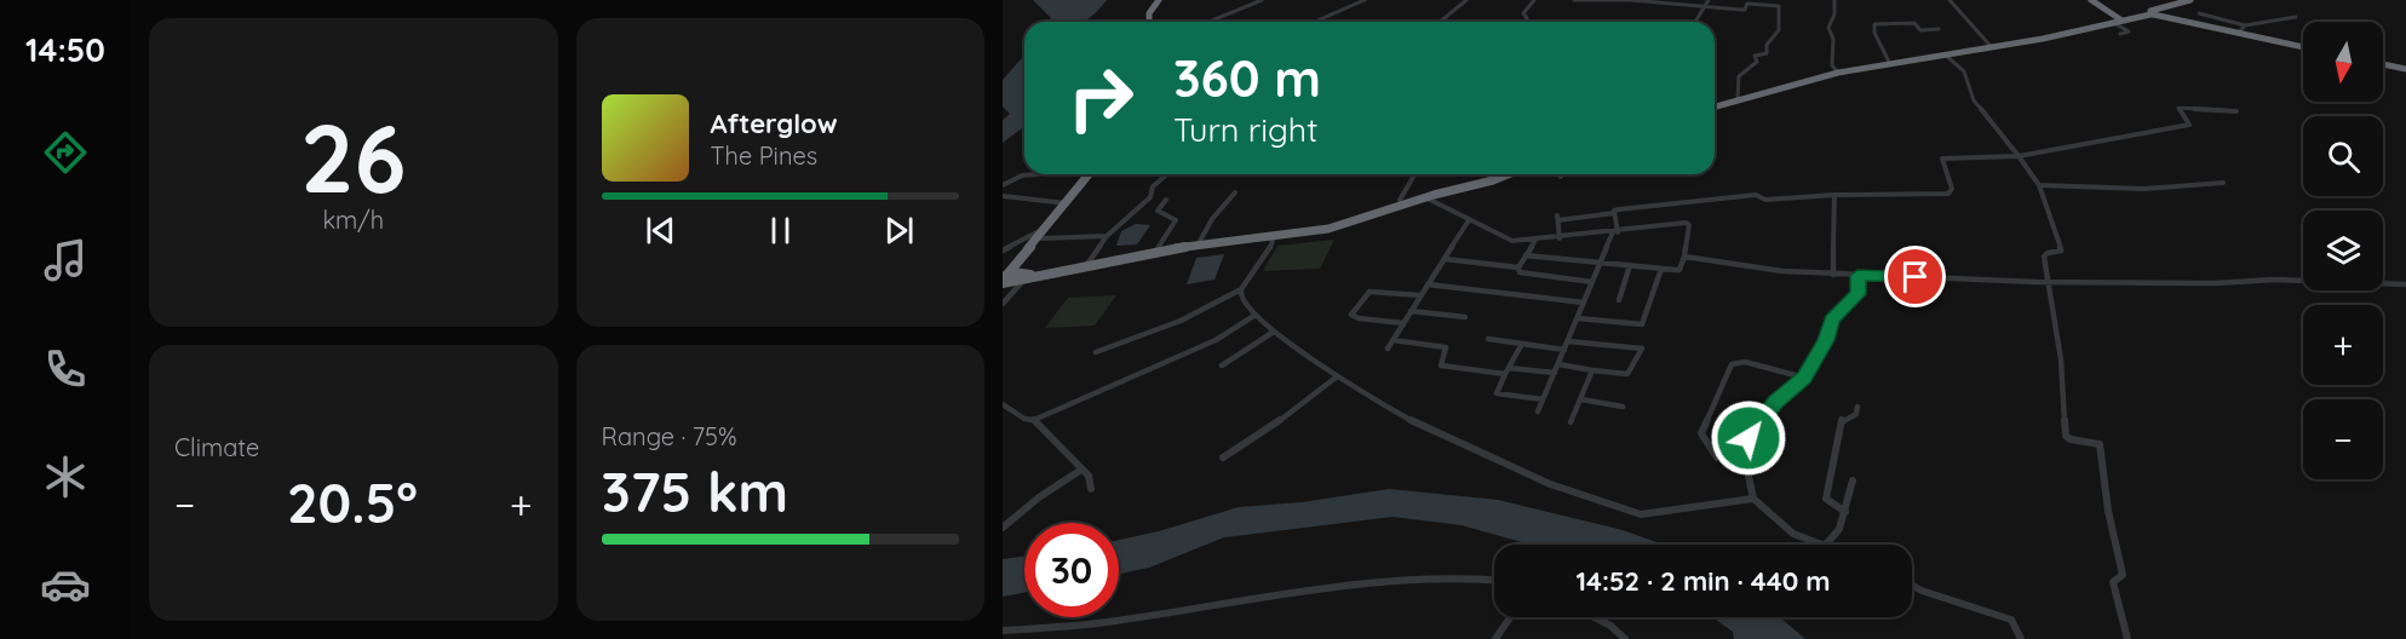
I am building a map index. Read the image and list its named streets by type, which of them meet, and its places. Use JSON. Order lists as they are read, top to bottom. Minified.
{"north":"bottom","page":{"tabs":"14:50","tile":[["26","km/h"],"Climate",["Range · 75%","375 km"]],"map_buttons":["+","−"],"turn":["360 m","Turn right"],"song":["Afterglow","The Pines"],"heat":["−","20.5°","+"],"limit":"30","trip":"14:52 · 2 min · 440 m"}}
